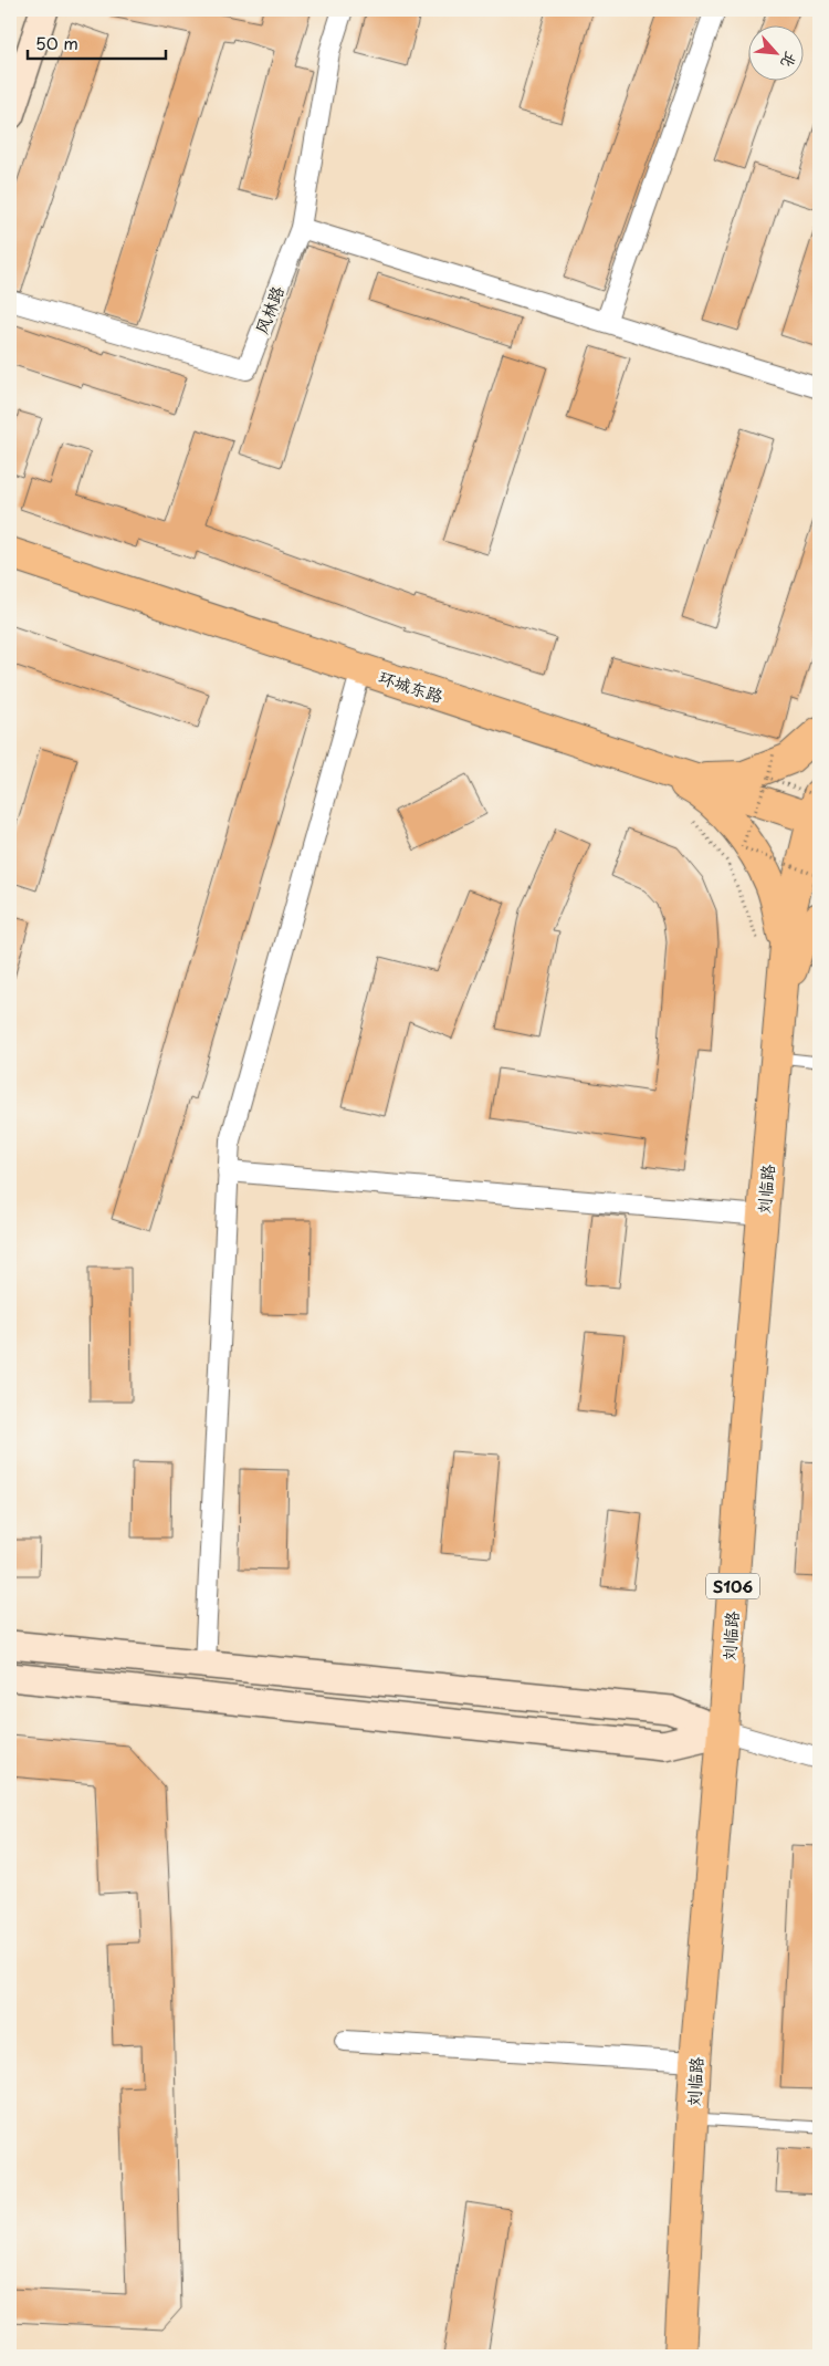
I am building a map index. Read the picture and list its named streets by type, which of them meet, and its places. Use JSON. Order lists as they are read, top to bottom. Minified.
{"streets":{"main road":["环城东路","刘临路","S106"],"street":["风林路"]},"crossings":[["环城东路","刘临路"]],"scale_bar":"50 m","north":"bottom right"}
